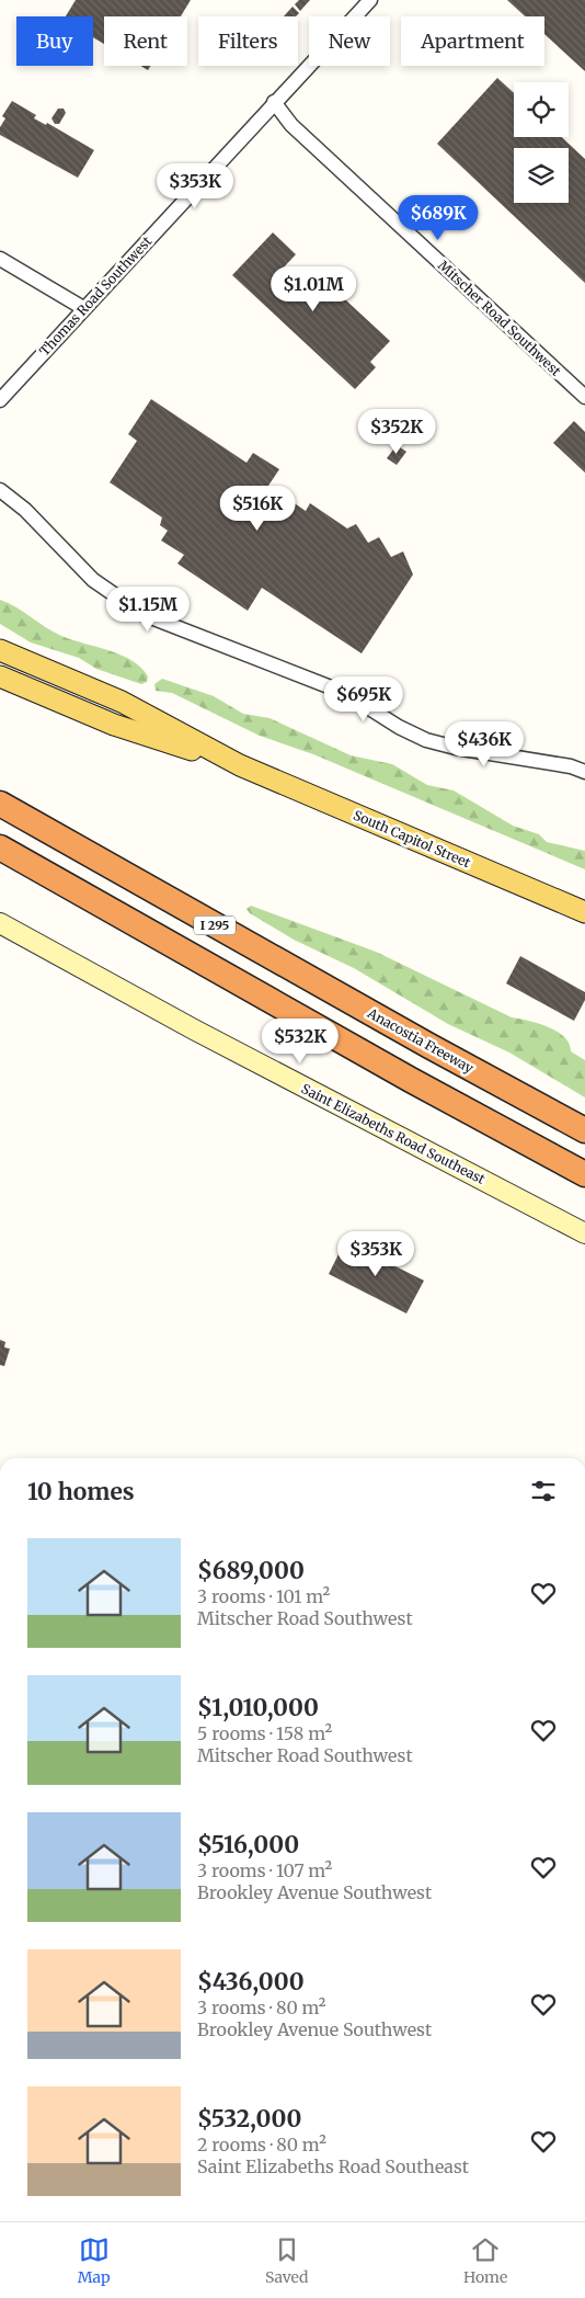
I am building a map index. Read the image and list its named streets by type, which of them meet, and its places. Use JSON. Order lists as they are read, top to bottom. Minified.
{"streets":{"highway":["I 295","Anacostia Freeway"],"main road":["South Capitol Street","Saint Elizabeths Road Southeast"],"street":["Thomas Road Southwest","Mitscher Road Southwest"]},"crossings":[["Thomas Road Southwest","Mitscher Road Southwest"]],"page":{"chip":["Buy","Rent","Filters","New","Apartment"],"price":["$353K","$689K","$1.01M","$352K","$516K","$1.15M","$695K","$436K","$532K","$353K"],"heading":"10 homes","list":[{"name":"$689,000","note":"3 rooms · 101 m² · Mitscher Road Southwest"},{"name":"$1,010,000","note":"5 rooms · 158 m² · Mitscher Road Southwest"},{"name":"$516,000","note":"3 rooms · 107 m² · Brookley Avenue Southwest"},{"name":"$436,000","note":"3 rooms · 80 m² · Brookley Avenue Southwest"},{"name":"$532,000","note":"2 rooms · 80 m² · Saint Elizabeths Road Southeast"}],"tabs":["Map","Saved","Home"]}}
